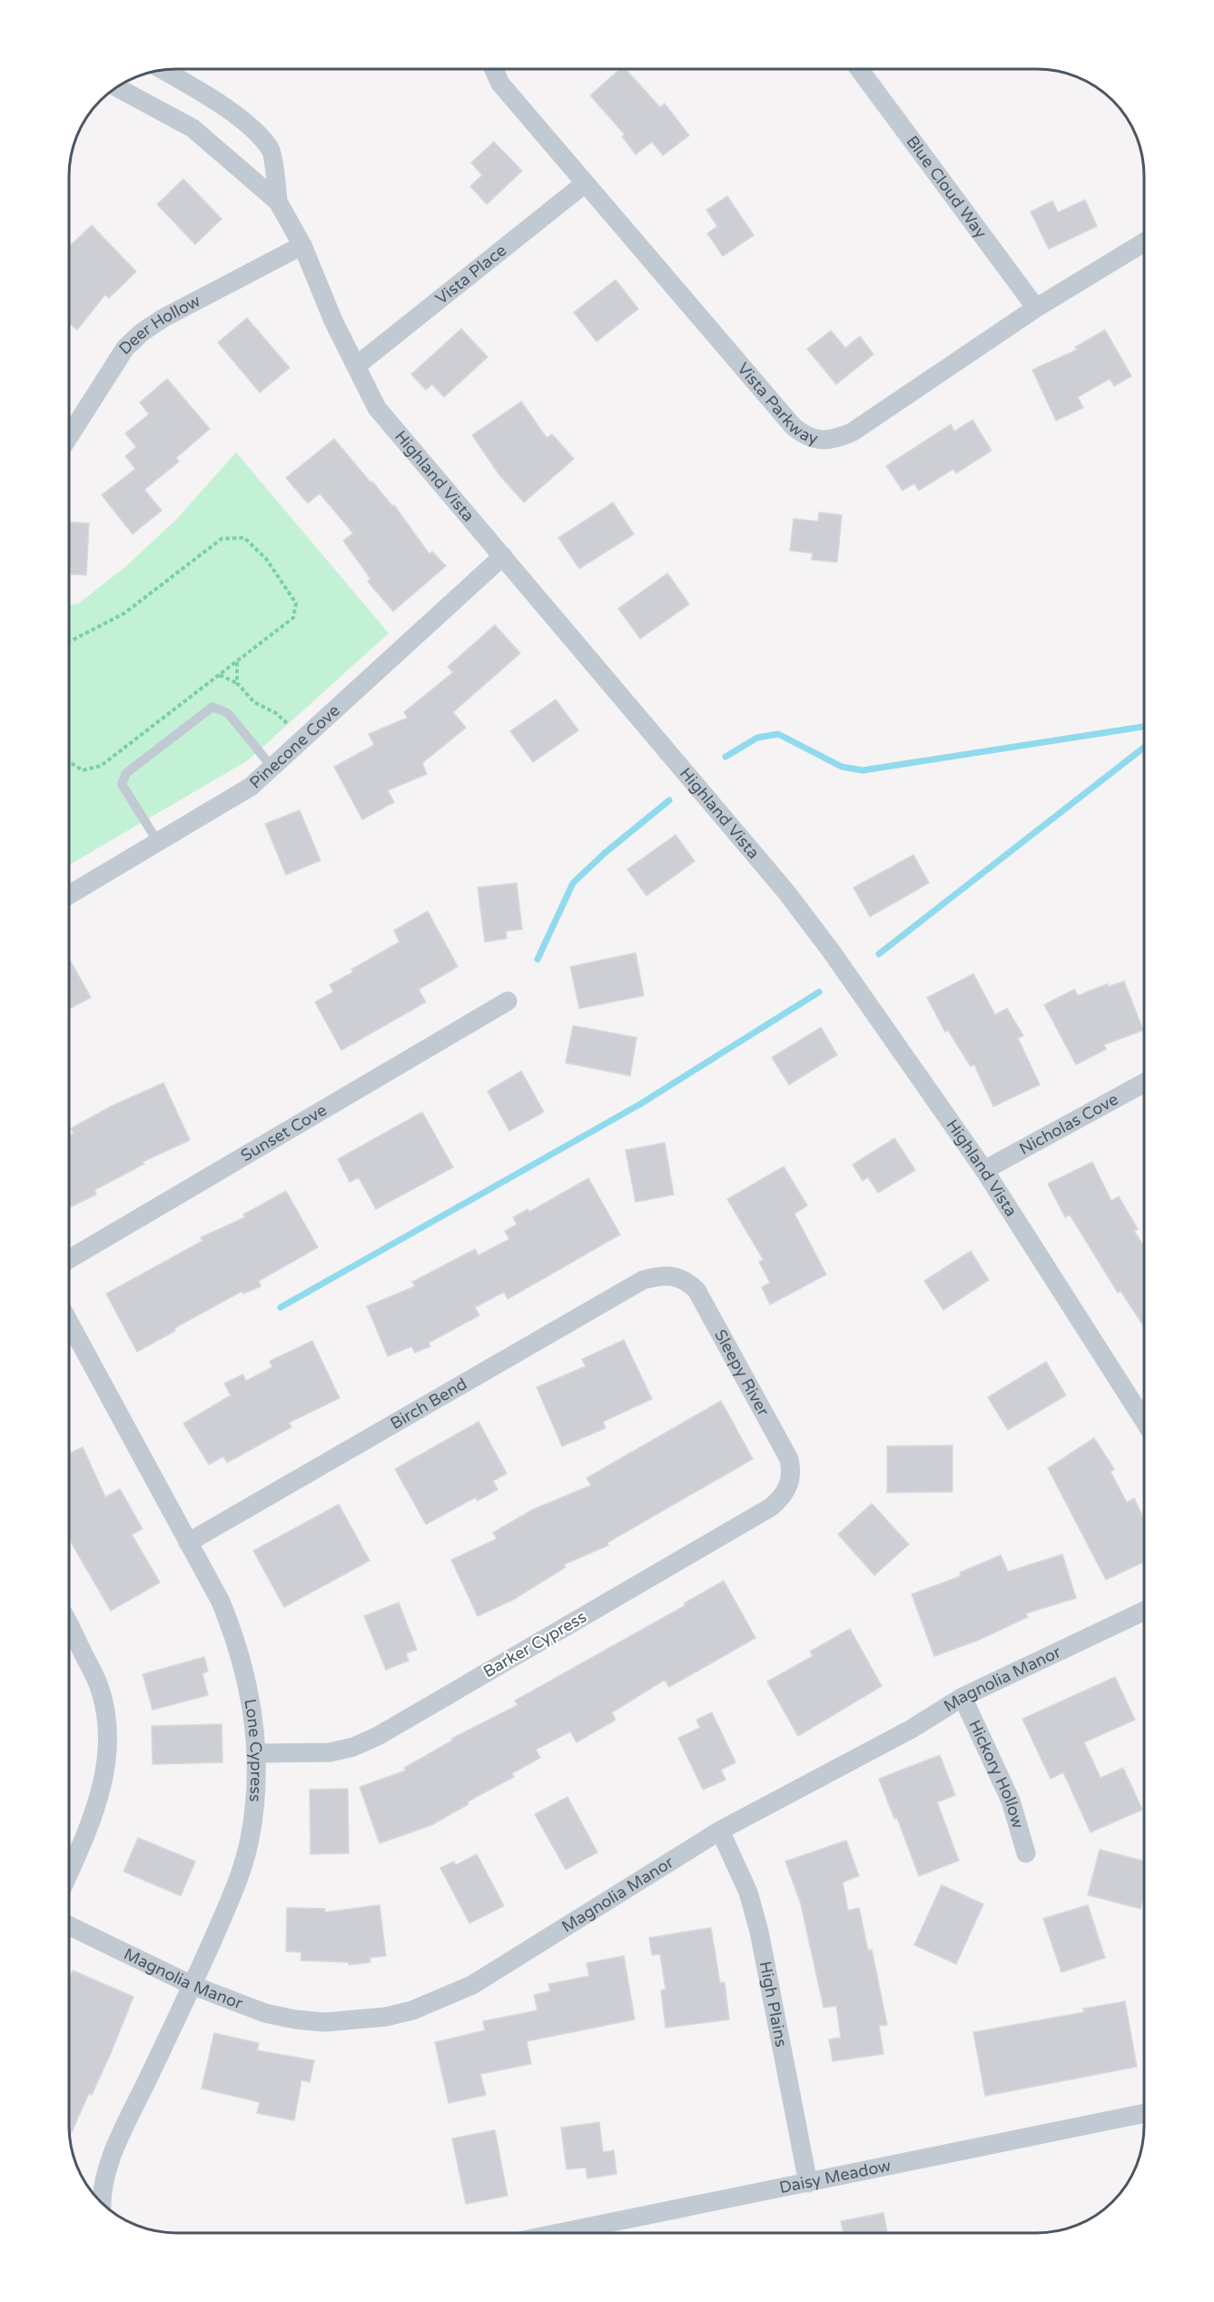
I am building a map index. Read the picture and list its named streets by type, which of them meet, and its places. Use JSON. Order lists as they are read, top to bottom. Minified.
{"streets":{"street":["Blue Cloud Way","Vista Place","Deer Hollow","Vista Parkway","Highland Vista","Pinecone Cove","Nicholas Cove","Sunset Cove","Sleepy River","Birch Bend","Barker Cypress","Magnolia Manor","Lone Cypress","Hickory Hollow","High Plains","Daisy Meadow"]},"crossings":[["Blue Cloud Way","Vista Parkway"],["Vista Place","Vista Parkway"],["Vista Place","Highland Vista"],["Deer Hollow","Highland Vista"],["Highland Vista","Pinecone Cove"],["Highland Vista","Nicholas Cove"],["Sleepy River","Birch Bend"],["Sleepy River","Barker Cypress"],["Birch Bend","Lone Cypress"],["Barker Cypress","Lone Cypress"],["Magnolia Manor","Lone Cypress"],["Magnolia Manor","Hickory Hollow"],["Magnolia Manor","High Plains"],["High Plains","Daisy Meadow"]]}
